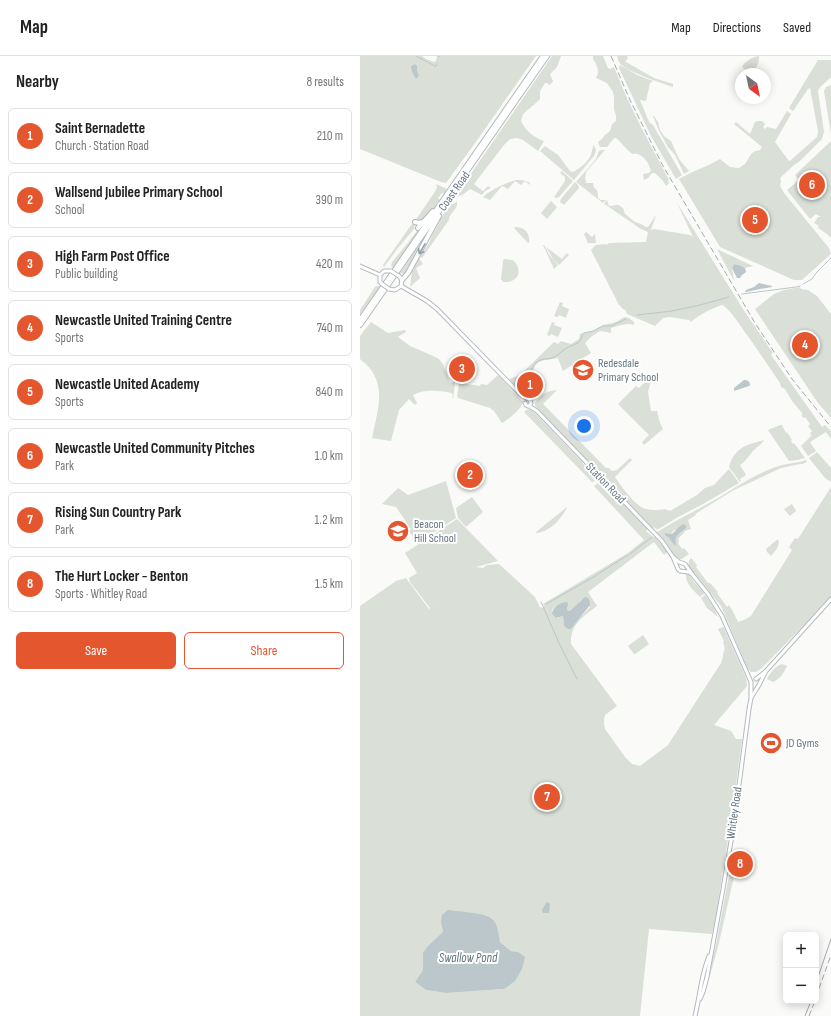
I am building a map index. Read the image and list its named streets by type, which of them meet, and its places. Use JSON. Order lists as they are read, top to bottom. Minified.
{"streets":{"highway":["Coast Road"],"main road":["Station Road","Whitley Road"]},"water":["Swallow Pond"],"places":{"school or university":["Redesdale Primary School","Beacon Hill School"],"sports":["JD Gyms"]},"north":"bottom right","page":{"header":"Map","nav":["Map","Directions","Saved"],"heading":["Nearby","8 results"],"list":[{"mark":"1","name":"Saint Bernadette","note":"Church · Station Road","value":"210 m"},{"mark":"2","name":"Wallsend Jubilee Primary School","note":"School","value":"390 m"},{"mark":"3","name":"High Farm Post Office","note":"Public building","value":"420 m"},{"mark":"4","name":"Newcastle United Training Centre","note":"Sports","value":"740 m"},{"mark":"5","name":"Newcastle United Academy","note":"Sports","value":"840 m"},{"mark":"6","name":"Newcastle United Community Pitches","note":"Park","value":"1.0 km"},{"mark":"7","name":"Rising Sun Country Park","note":"Park","value":"1.2 km"},{"mark":"8","name":"The Hurt Locker - Benton","note":"Sports · Whitley Road","value":"1.5 km"}],"pins":["6","5","4","3","1","2","7","8"],"buttons":["Save","Share"],"map_buttons":["+","−"]}}
